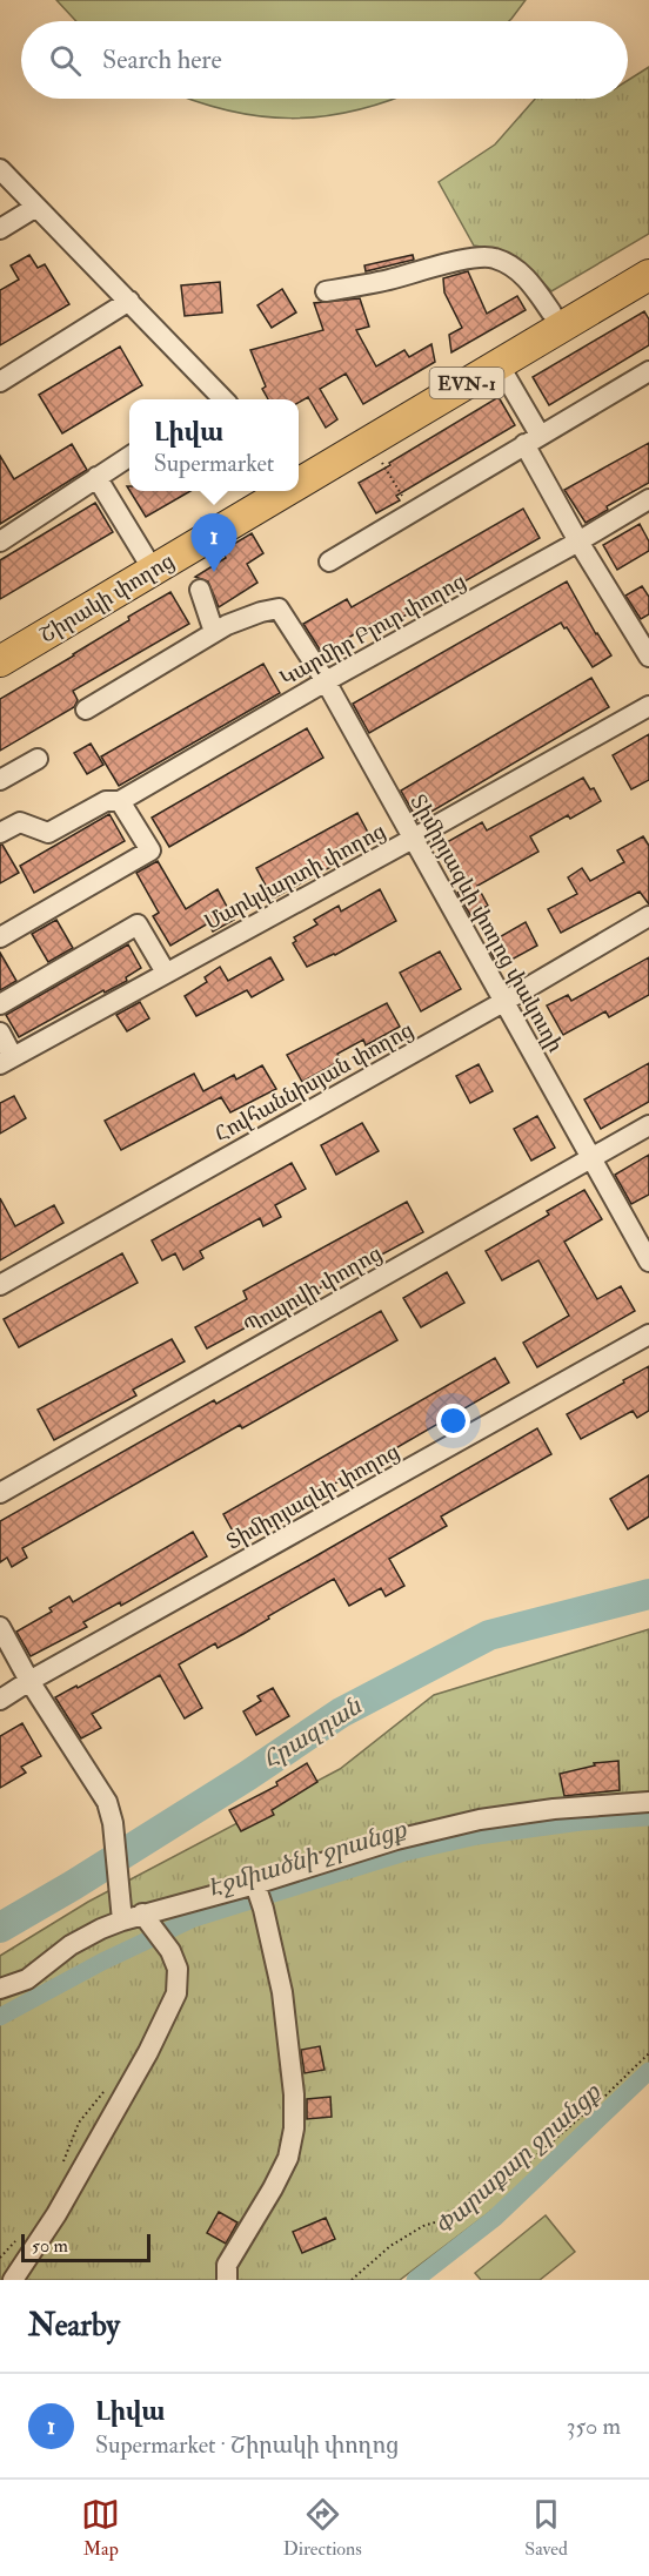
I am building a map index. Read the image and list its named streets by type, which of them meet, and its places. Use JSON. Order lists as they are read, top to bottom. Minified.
{"streets":{"highway":["EVN-1","Շիրակի փողոց"],"street":["Կարմիր Բլուր փողոց","Մարկվարտի փողոց","Տիմիրյազևի փողոց փակուղի","Հովհաննիսյան փողոց","Պոպովի փողոց","Տիմիրյազևի փողոց"]},"crossings":[["Կարմիր Բլուր փողոց","Տիմիրյազևի փողոց փակուղի"],["Մարկվարտի փողոց","Տիմիրյազևի փողոց փակուղի"],["Տիմիրյազևի փողոց փակուղի","Հովհաննիսյան փողոց"],["Տիմիրյազևի փողոց փակուղի","Պոպովի փողոց"]],"water":["Հրազդան","Էջմիածնի ջրանցք","Փարաքար ջրանցք"],"scale_bar":"50 m","page":{"search":"Search here","popup":["Լիվա","Supermarket"],"pins":"1","scale":"50 m","heading":"Nearby","list":[{"mark":"1","name":"Լիվա","note":"Supermarket · Շիրակի փողոց","value":"350 m"}],"nav":["Map","Directions","Saved"]}}
